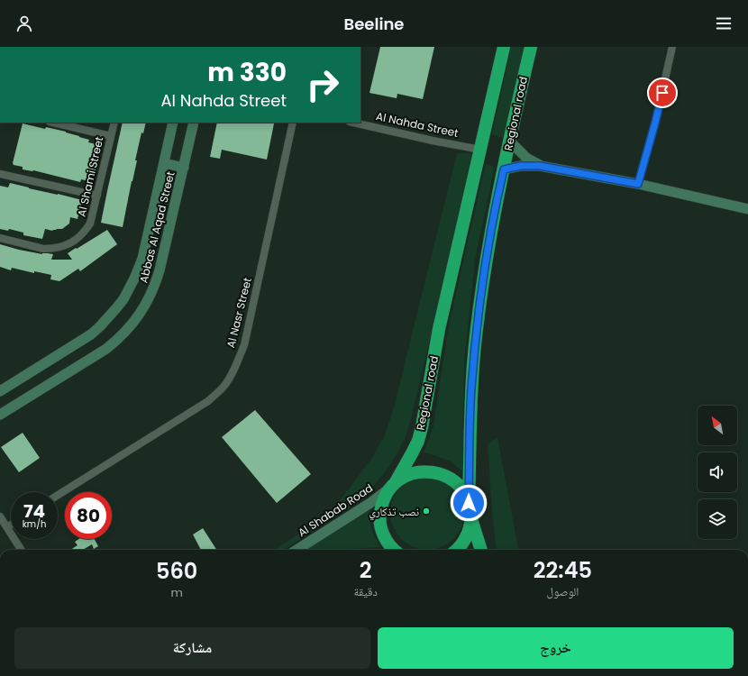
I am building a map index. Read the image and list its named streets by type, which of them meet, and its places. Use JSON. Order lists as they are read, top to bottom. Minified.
{"streets":{"highway":["Regional road"],"street":["Al Nahda Street","Al Shami Street","Abbas Al Aqad Street","Al Nasr Street","Al Shabab Road"]},"crossings":[["Regional road","Al Nahda Street"],["Regional road","Al Shabab Road"]],"places":["نصب تذكاري"],"north":"top left","page":{"header":"Beeline","turn":["330 m","Al Nahda Street"],"speed":"74 km/h","limit":"80","eta":["22:45","الوصول","2","دقيقة","560","m"],"buttons":["خروج","مشاركة"]}}
